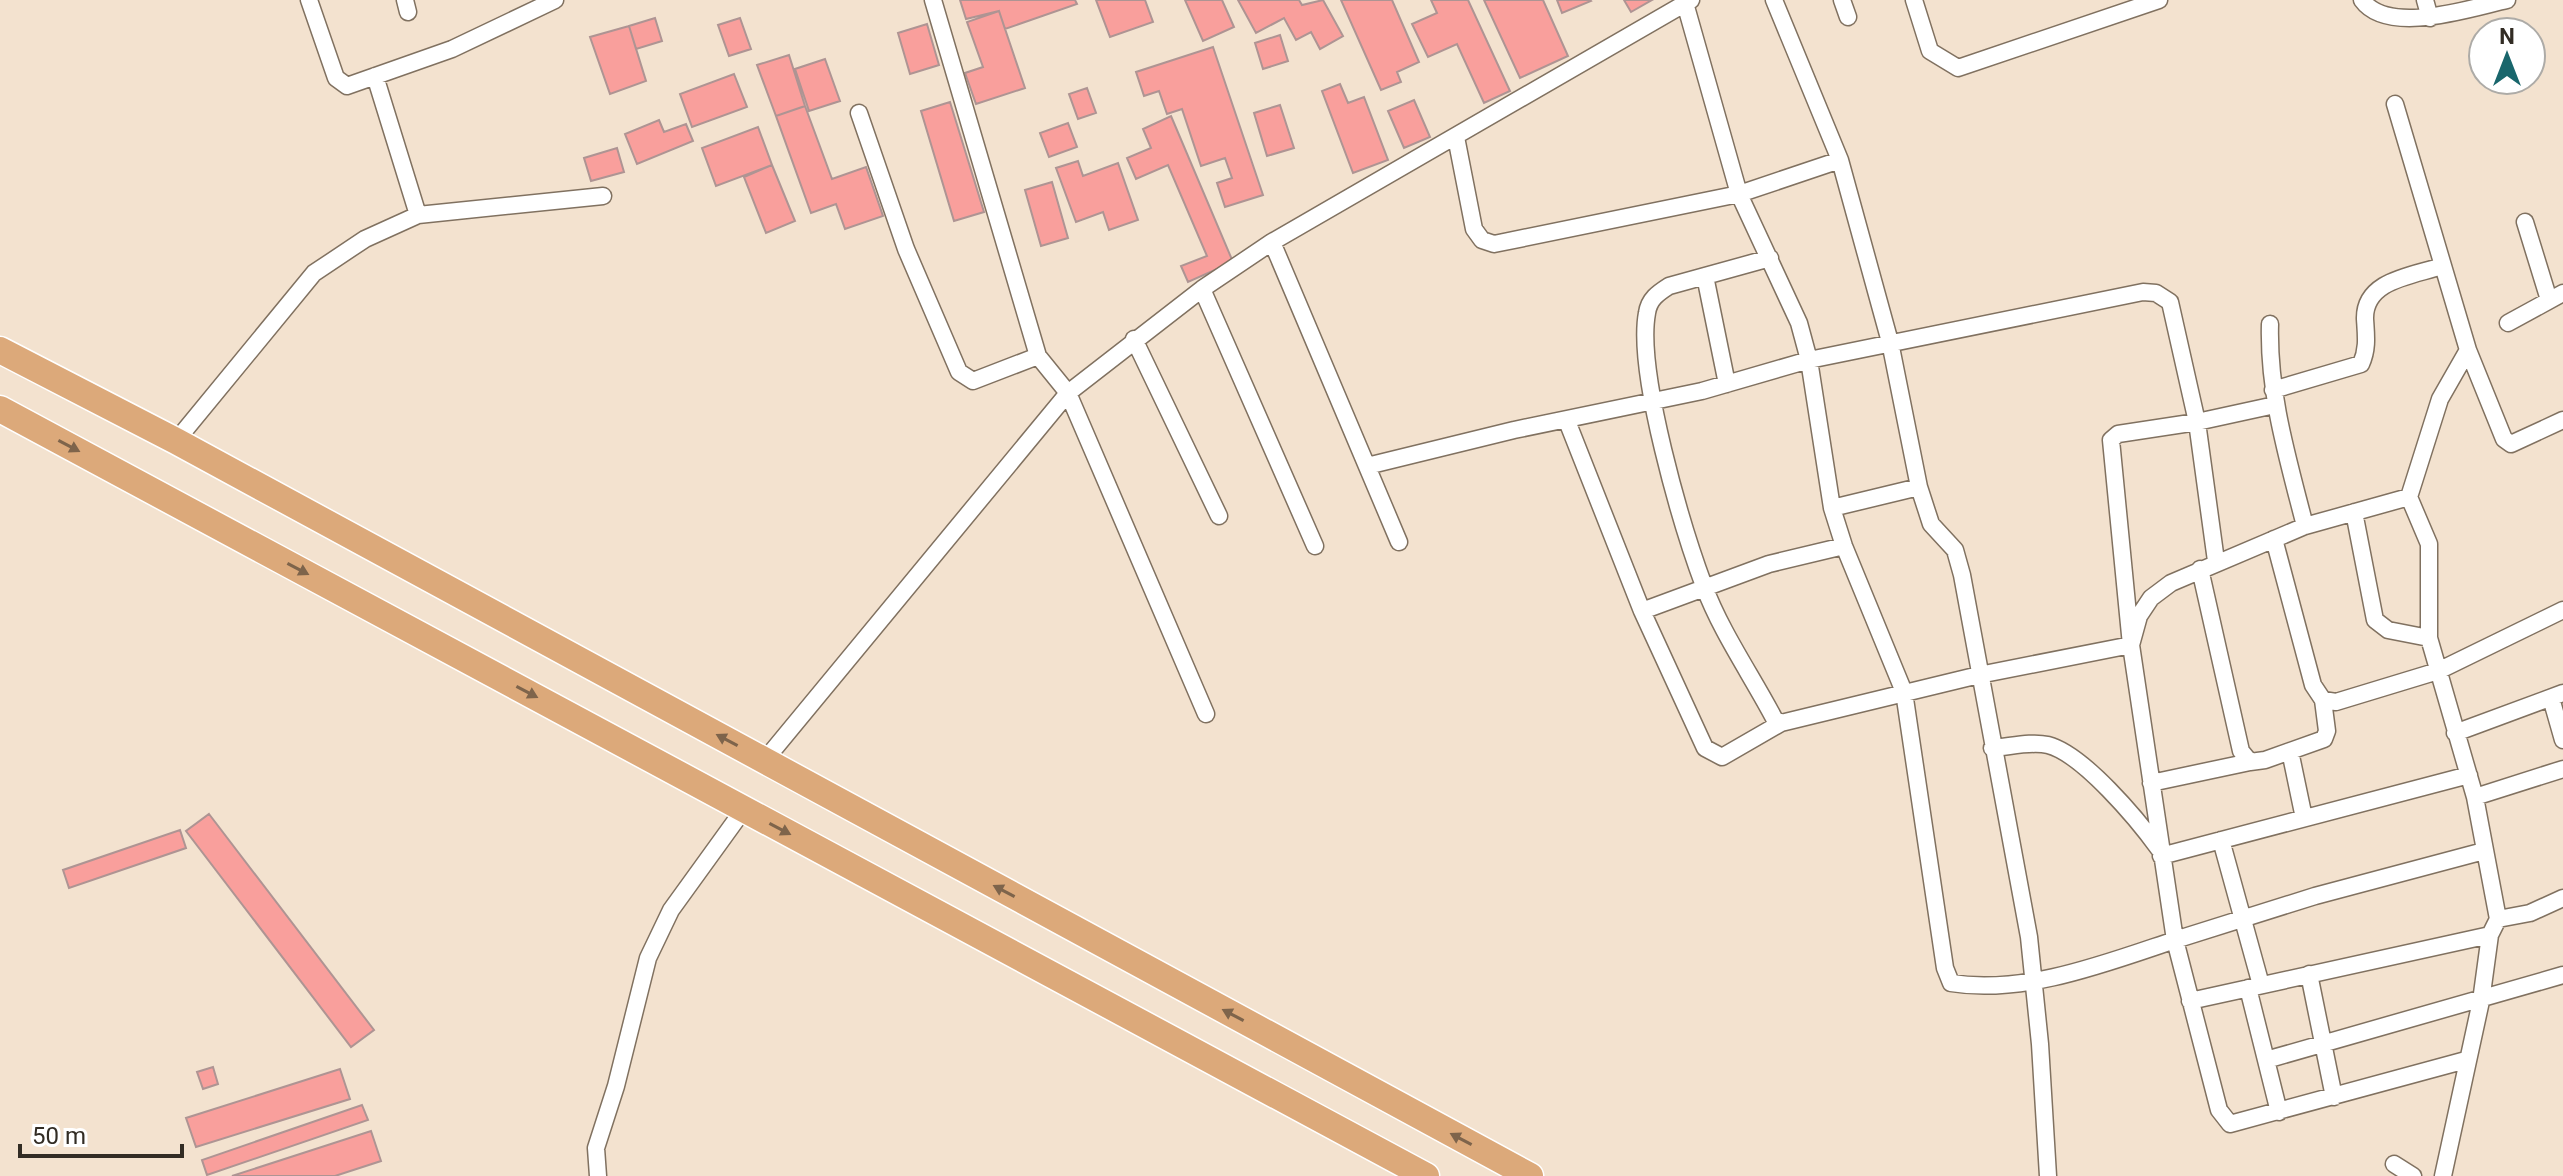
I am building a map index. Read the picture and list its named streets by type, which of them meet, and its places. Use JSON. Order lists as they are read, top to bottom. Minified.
{"scale_bar":"50 m","north":"top"}
